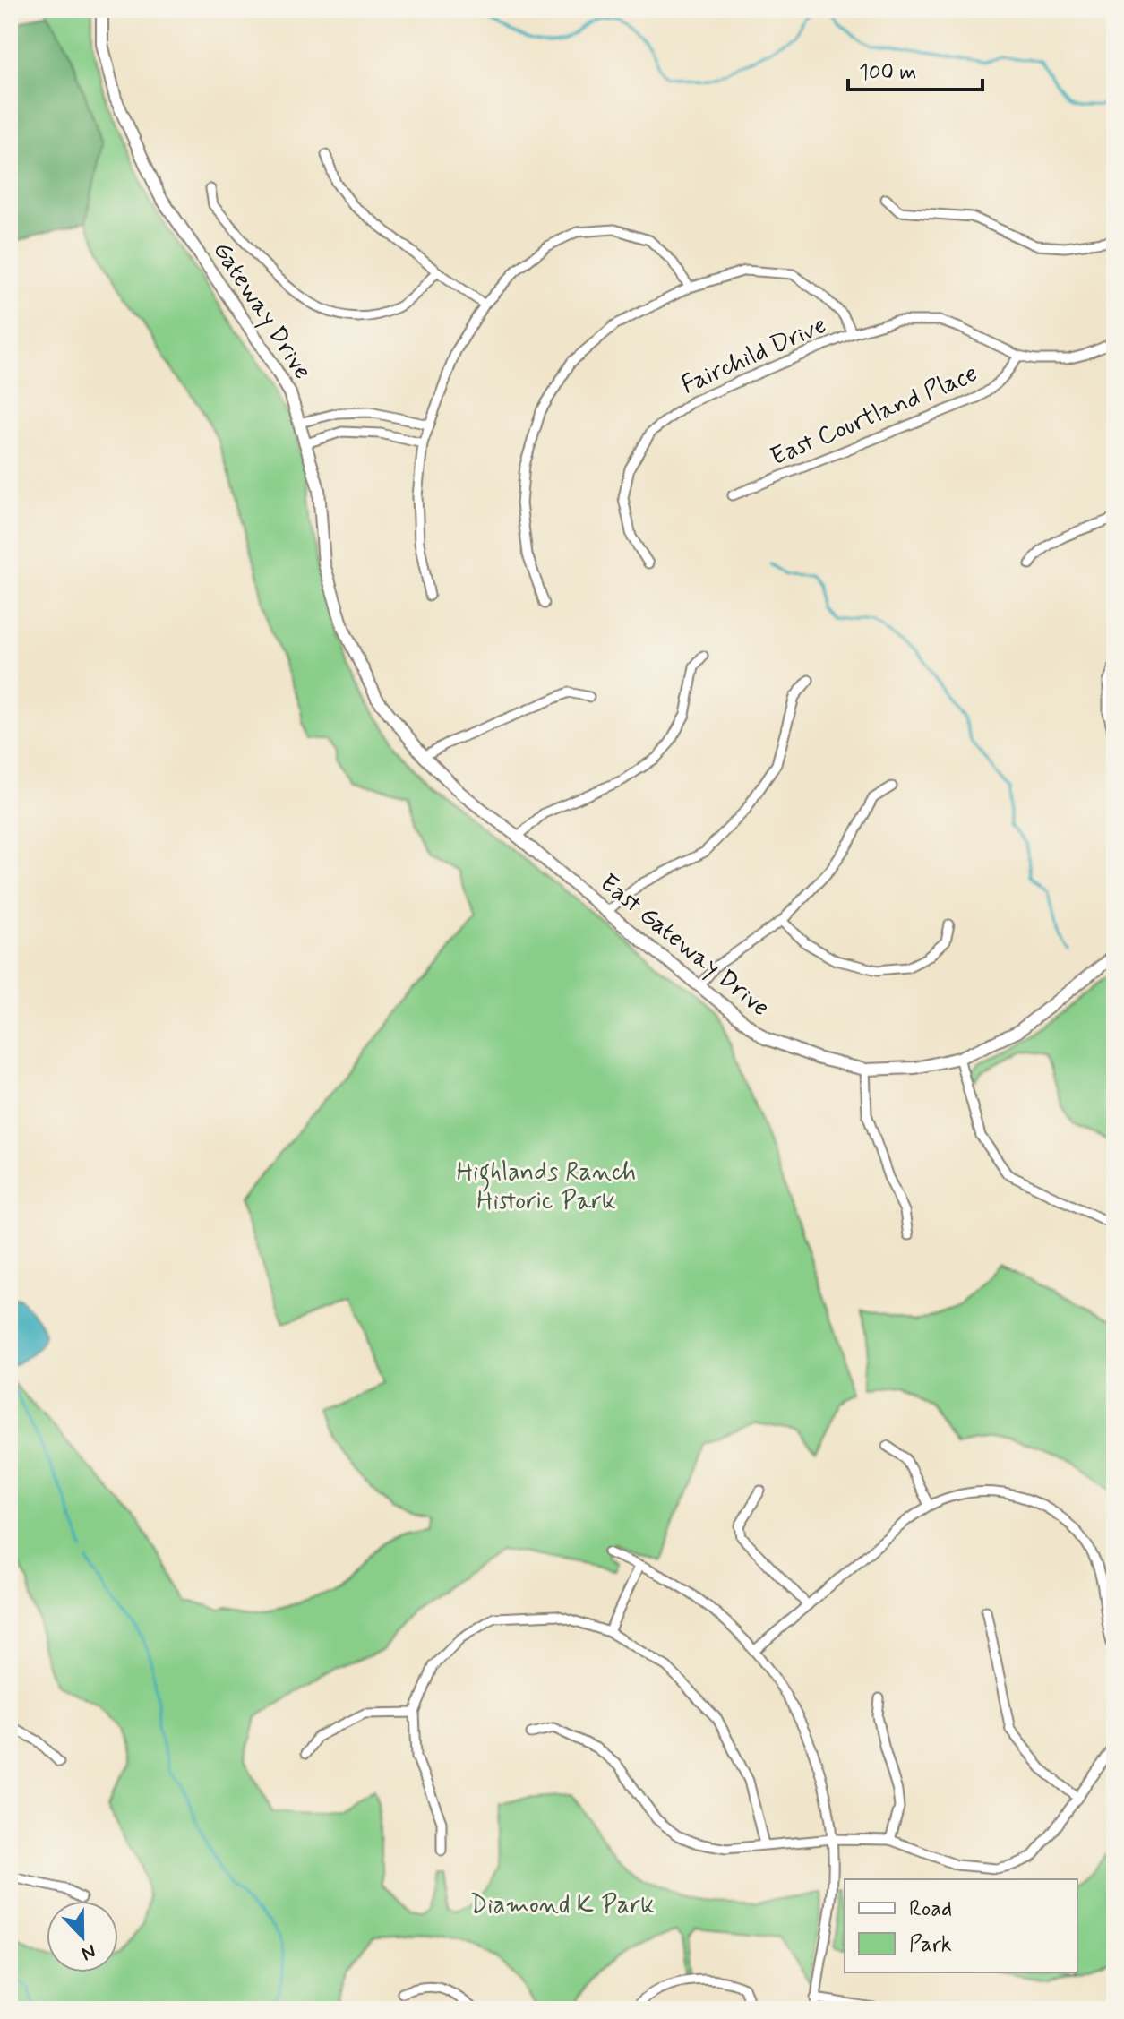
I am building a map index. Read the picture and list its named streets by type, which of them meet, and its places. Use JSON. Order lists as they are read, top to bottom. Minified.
{"streets":{"street":["Gateway Drive","Fairchild Drive","East Courtland Place","East Gateway Drive"]},"crossings":[["Gateway Drive","East Gateway Drive"],["Fairchild Drive","East Courtland Place"]],"parks":["Highlands Ranch Historic Park","Diamond K Park"],"legend":["Road","Park"],"scale_bar":"100 m","north":"bottom"}
